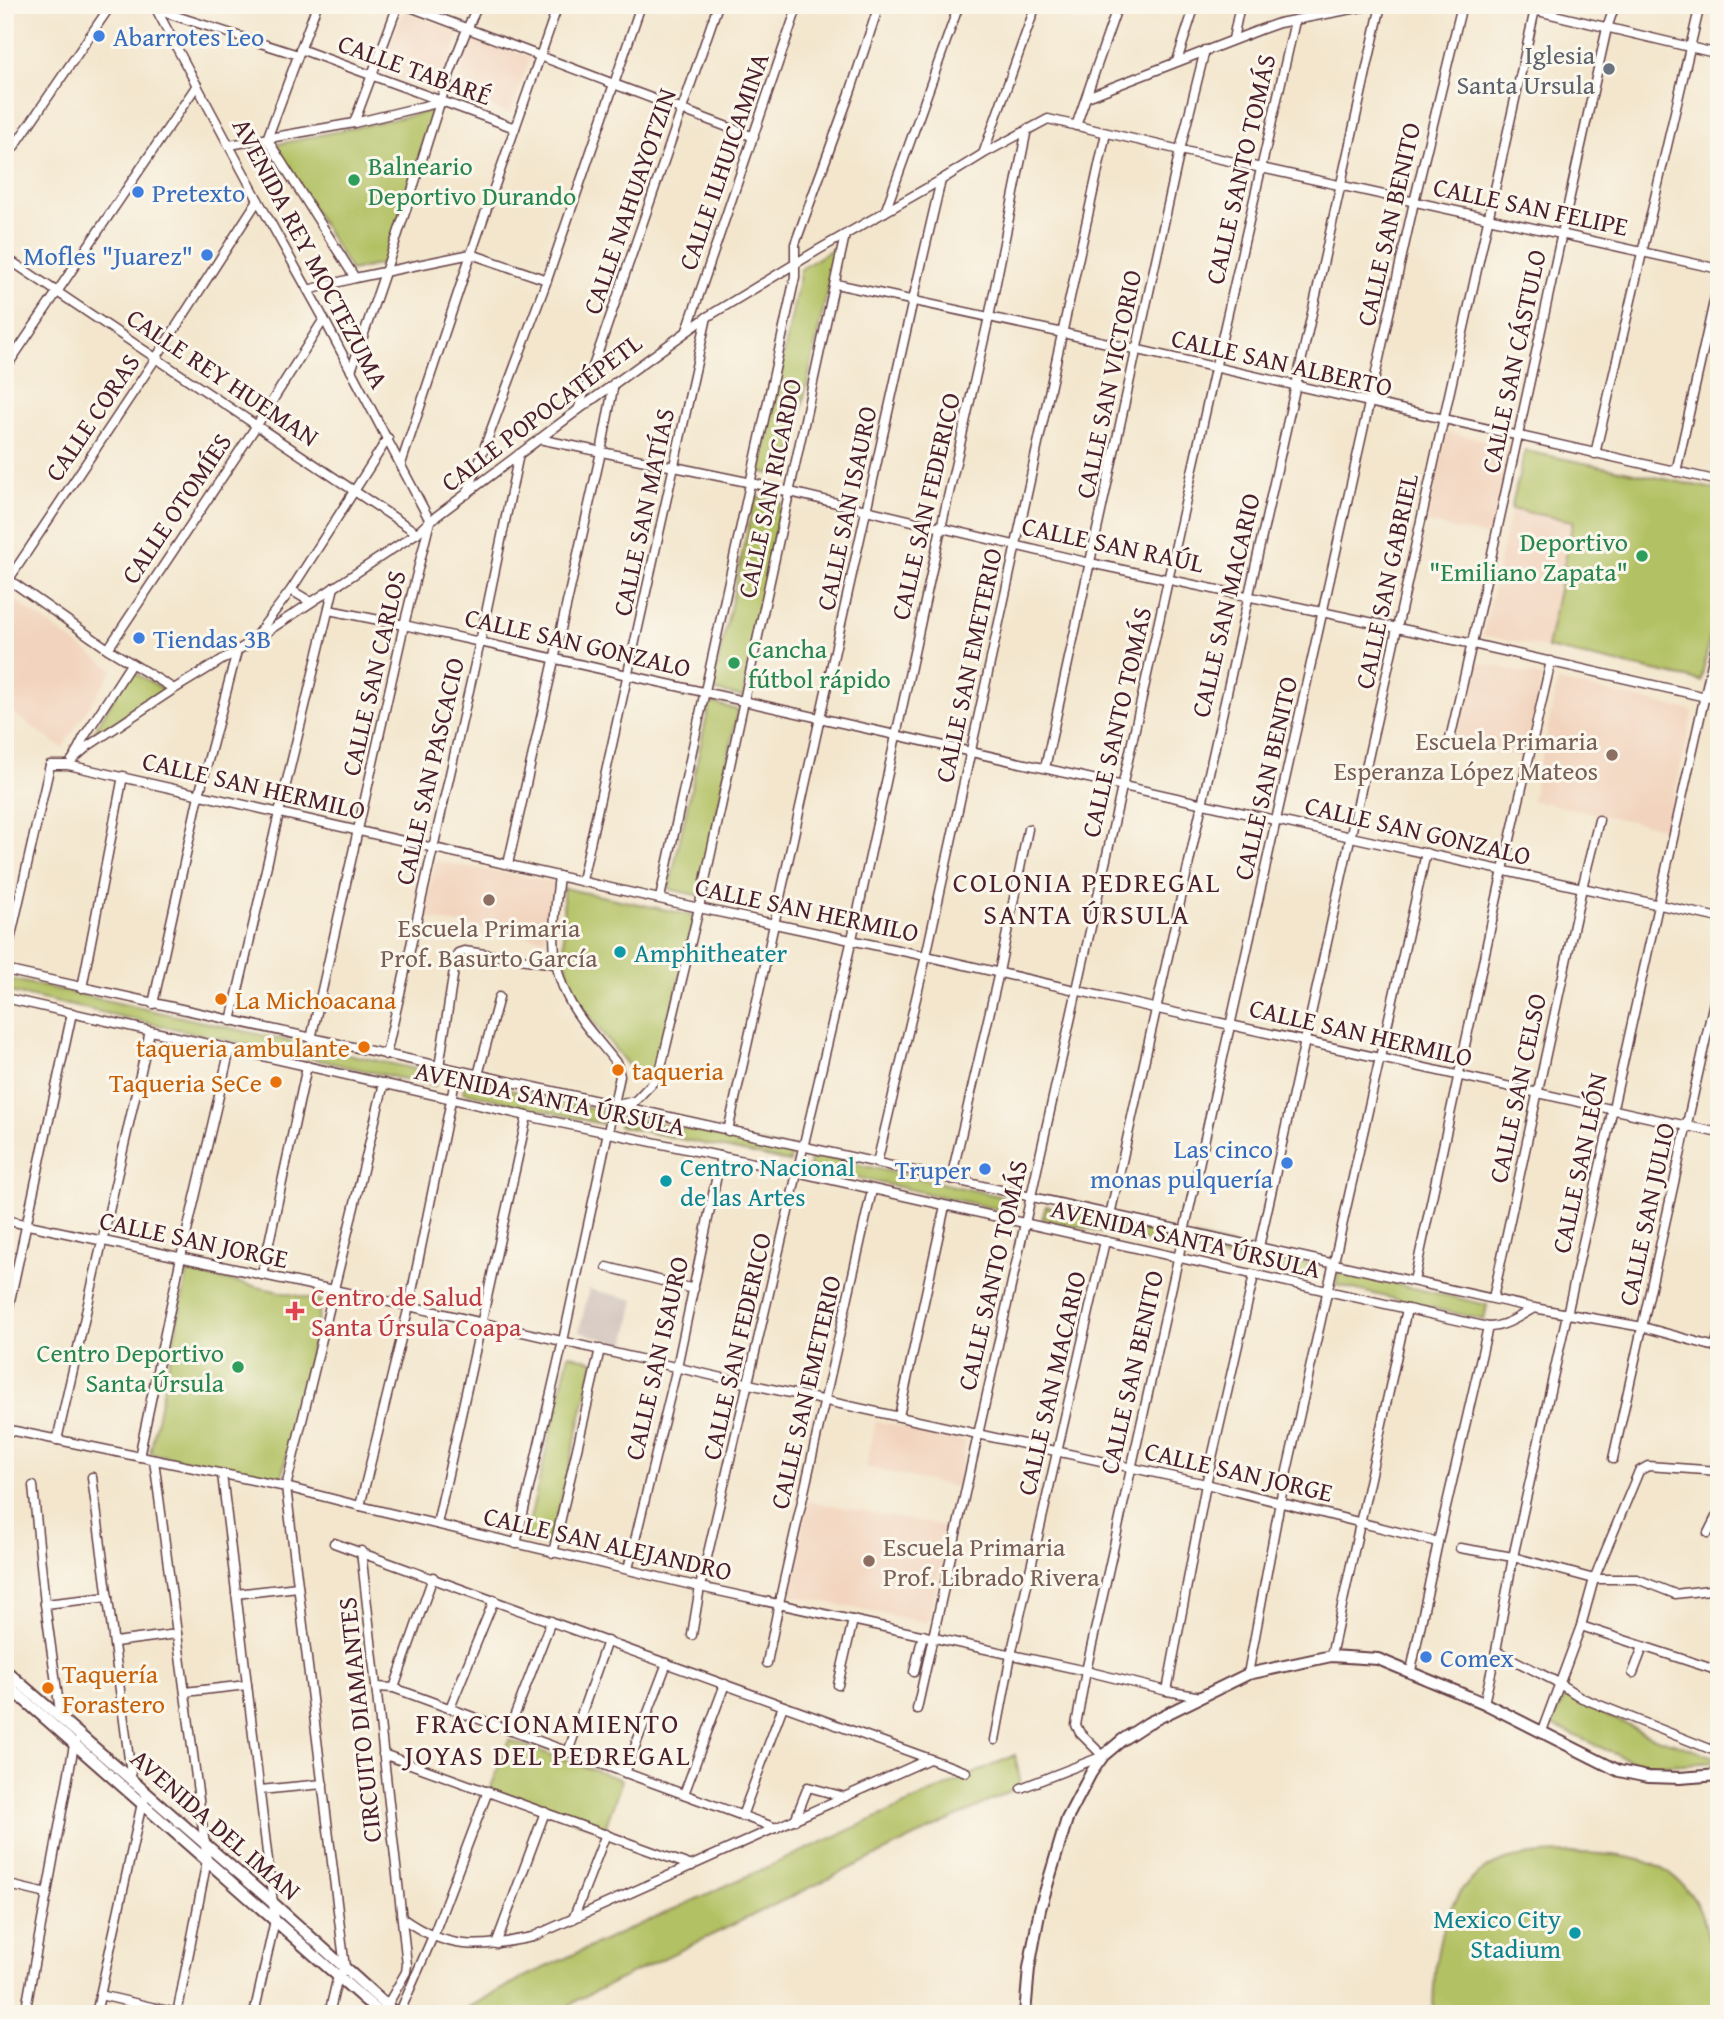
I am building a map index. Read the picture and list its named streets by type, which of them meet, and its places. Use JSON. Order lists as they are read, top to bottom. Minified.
{"streets":{"main road":["AVENIDA DEL IMAN"],"street":["CALLE TABARÉ","CALLE ILHUICAMINA","CALLE SANTO TOMÁS","CALLE NAHUAYOTZIN","CALLE SAN FELIPE","CALLE SAN BENITO","AVENIDA REY MOCTEZUMA","CALLE SAN CÁSTULO","CALLE SAN ALBERTO","CALLE REY HUEMAN","CALLE SAN VICTORIO","CALLE POPOCATÉPETL","CALLE CORAS","CALLE SAN RICARDO","CALLE SAN FEDERICO","CALLE OTOMÍES","CALLE SAN ISAURO","CALLE SAN MATÍAS","CALLE SAN RAÚL","CALLE SAN GABRIEL","CALLE SAN MACARIO","CALLE SAN GONZALO","CALLE SAN EMETERIO","CALLE SAN CARLOS","CALLE SAN PASCACIO","CALLE SAN HERMILO","CALLE SAN CELSO","AVENIDA SANTA ÚRSULA","CALLE SAN LEÓN","CALLE SAN JULIO","CALLE SAN JORGE","CALLE SAN ALEJANDRO","CIRCUITO DIAMANTES"]},"crossings":[["CALLE TABARÉ","AVENIDA REY MOCTEZUMA"],["CALLE ILHUICAMINA","CALLE POPOCATÉPETL"],["CALLE SANTO TOMÁS","CALLE SAN FELIPE"],["CALLE SANTO TOMÁS","CALLE SAN ALBERTO"],["CALLE SANTO TOMÁS","CALLE SAN RAÚL"],["CALLE SANTO TOMÁS","CALLE SAN GONZALO"],["CALLE SANTO TOMÁS","CALLE SAN HERMILO"],["CALLE SANTO TOMÁS","AVENIDA SANTA ÚRSULA"],["CALLE SANTO TOMÁS","CALLE SAN JORGE"],["CALLE SANTO TOMÁS","CALLE SAN ALEJANDRO"],["CALLE NAHUAYOTZIN","CALLE POPOCATÉPETL"],["CALLE SAN FELIPE","CALLE SAN BENITO"],["CALLE SAN FELIPE","CALLE SAN CÁSTULO"],["CALLE SAN FELIPE","CALLE SAN VICTORIO"],["CALLE SAN FELIPE","CALLE POPOCATÉPETL"],["CALLE SAN FELIPE","CALLE SAN GABRIEL"],["CALLE SAN FELIPE","CALLE SAN MACARIO"],["CALLE SAN FELIPE","CALLE SAN EMETERIO"],["CALLE SAN BENITO","CALLE SAN ALBERTO"],["CALLE SAN BENITO","CALLE SAN RAÚL"],["CALLE SAN BENITO","CALLE SAN GONZALO"],["CALLE SAN BENITO","CALLE SAN HERMILO"],["CALLE SAN BENITO","AVENIDA SANTA ÚRSULA"],["CALLE SAN BENITO","CALLE SAN JORGE"],["CALLE SAN BENITO","CALLE SAN ALEJANDRO"],["AVENIDA REY MOCTEZUMA","CALLE POPOCATÉPETL"],["AVENIDA REY MOCTEZUMA","CALLE CORAS"],["AVENIDA REY MOCTEZUMA","CALLE OTOMÍES"],["AVENIDA REY MOCTEZUMA","CALLE SAN CARLOS"],["CALLE SAN CÁSTULO","CALLE SAN ALBERTO"],["CALLE SAN CÁSTULO","CALLE SAN RAÚL"],["CALLE SAN ALBERTO","CALLE SAN VICTORIO"],["CALLE SAN ALBERTO","CALLE SAN RICARDO"],["CALLE SAN ALBERTO","CALLE SAN FEDERICO"],["CALLE SAN ALBERTO","CALLE SAN ISAURO"],["CALLE SAN ALBERTO","CALLE SAN GABRIEL"],["CALLE SAN ALBERTO","CALLE SAN MACARIO"],["CALLE SAN ALBERTO","CALLE SAN EMETERIO"],["CALLE REY HUEMAN","CALLE POPOCATÉPETL"],["CALLE REY HUEMAN","CALLE CORAS"],["CALLE REY HUEMAN","CALLE OTOMÍES"],["CALLE SAN VICTORIO","CALLE SAN RAÚL"],["CALLE SAN VICTORIO","CALLE SAN GONZALO"],["CALLE POPOCATÉPETL","CALLE SAN RICARDO"],["CALLE POPOCATÉPETL","CALLE SAN FEDERICO"],["CALLE POPOCATÉPETL","CALLE SAN ISAURO"],["CALLE POPOCATÉPETL","CALLE SAN MATÍAS"],["CALLE POPOCATÉPETL","CALLE SAN RAÚL"],["CALLE POPOCATÉPETL","CALLE SAN CARLOS"],["CALLE POPOCATÉPETL","CALLE SAN PASCACIO"],["CALLE POPOCATÉPETL","CALLE SAN HERMILO"],["CALLE SAN RICARDO","CALLE SAN RAÚL"],["CALLE SAN RICARDO","CALLE SAN GONZALO"],["CALLE SAN RICARDO","CALLE SAN HERMILO"],["CALLE SAN RICARDO","AVENIDA SANTA ÚRSULA"],["CALLE SAN FEDERICO","CALLE SAN RAÚL"],["CALLE SAN FEDERICO","CALLE SAN GONZALO"],["CALLE SAN FEDERICO","CALLE SAN HERMILO"],["CALLE SAN FEDERICO","AVENIDA SANTA ÚRSULA"],["CALLE SAN FEDERICO","CALLE SAN JORGE"],["CALLE SAN FEDERICO","CALLE SAN ALEJANDRO"],["CALLE SAN ISAURO","CALLE SAN RAÚL"],["CALLE SAN ISAURO","CALLE SAN GONZALO"],["CALLE SAN ISAURO","CALLE SAN HERMILO"],["CALLE SAN ISAURO","AVENIDA SANTA ÚRSULA"],["CALLE SAN ISAURO","CALLE SAN JORGE"],["CALLE SAN ISAURO","CALLE SAN ALEJANDRO"],["CALLE SAN MATÍAS","CALLE SAN RAÚL"],["CALLE SAN MATÍAS","CALLE SAN GONZALO"],["CALLE SAN MATÍAS","CALLE SAN HERMILO"],["CALLE SAN RAÚL","CALLE SAN GABRIEL"],["CALLE SAN RAÚL","CALLE SAN MACARIO"],["CALLE SAN RAÚL","CALLE SAN EMETERIO"],["CALLE SAN RAÚL","CALLE SAN LEÓN"],["CALLE SAN GABRIEL","CALLE SAN GONZALO"],["CALLE SAN GABRIEL","CALLE SAN HERMILO"],["CALLE SAN GABRIEL","AVENIDA SANTA ÚRSULA"],["CALLE SAN MACARIO","CALLE SAN GONZALO"],["CALLE SAN MACARIO","CALLE SAN HERMILO"],["CALLE SAN MACARIO","AVENIDA SANTA ÚRSULA"],["CALLE SAN MACARIO","CALLE SAN JORGE"],["CALLE SAN MACARIO","CALLE SAN ALEJANDRO"],["CALLE SAN GONZALO","CALLE SAN EMETERIO"],["CALLE SAN GONZALO","CALLE SAN CARLOS"],["CALLE SAN GONZALO","CALLE SAN PASCACIO"],["CALLE SAN GONZALO","CALLE SAN CELSO"],["CALLE SAN GONZALO","CALLE SAN LEÓN"],["CALLE SAN EMETERIO","CALLE SAN HERMILO"],["CALLE SAN EMETERIO","AVENIDA SANTA ÚRSULA"],["CALLE SAN EMETERIO","CALLE SAN JORGE"],["CALLE SAN EMETERIO","CALLE SAN ALEJANDRO"],["CALLE SAN CARLOS","CALLE SAN HERMILO"],["CALLE SAN CARLOS","AVENIDA SANTA ÚRSULA"],["CALLE SAN PASCACIO","CALLE SAN HERMILO"],["CALLE SAN PASCACIO","AVENIDA SANTA ÚRSULA"],["CALLE SAN HERMILO","CALLE SAN CELSO"],["CALLE SAN HERMILO","CALLE SAN LEÓN"],["CALLE SAN HERMILO","CALLE SAN JULIO"],["CALLE SAN CELSO","AVENIDA SANTA ÚRSULA"],["AVENIDA SANTA ÚRSULA","CALLE SAN LEÓN"],["AVENIDA SANTA ÚRSULA","CALLE SAN JULIO"]],"districts":["COLONIA PEDREGAL SANTA ÚRSULA","FRACCIONAMIENTO JOYAS DEL PEDREGAL"],"places":{"other":["Abarrotes Leo","Iglesia Santa Ursula","Balneario Deportivo Durando","Pretexto","Mofles \"Juarez\"","Deportivo \"Emiliano Zapata\"","Tiendas 3B","Cancha fútbol rápido","Escuela Primaria Esperanza López Mateos","Escuela Primaria Prof. Basurto García","Amphitheater","La Michoacana","taqueria ambulante","taqueria","Taqueria SeCe","Las cinco monas pulquería","Truper","Centro Nacional de las Artes","Centro Deportivo Santa Úrsula","Escuela Primaria Prof. Librado Rivera","Comex","Taquería Forastero","Mexico City Stadium"],"health":["Centro de Salud Santa Úrsula Coapa"]}}
